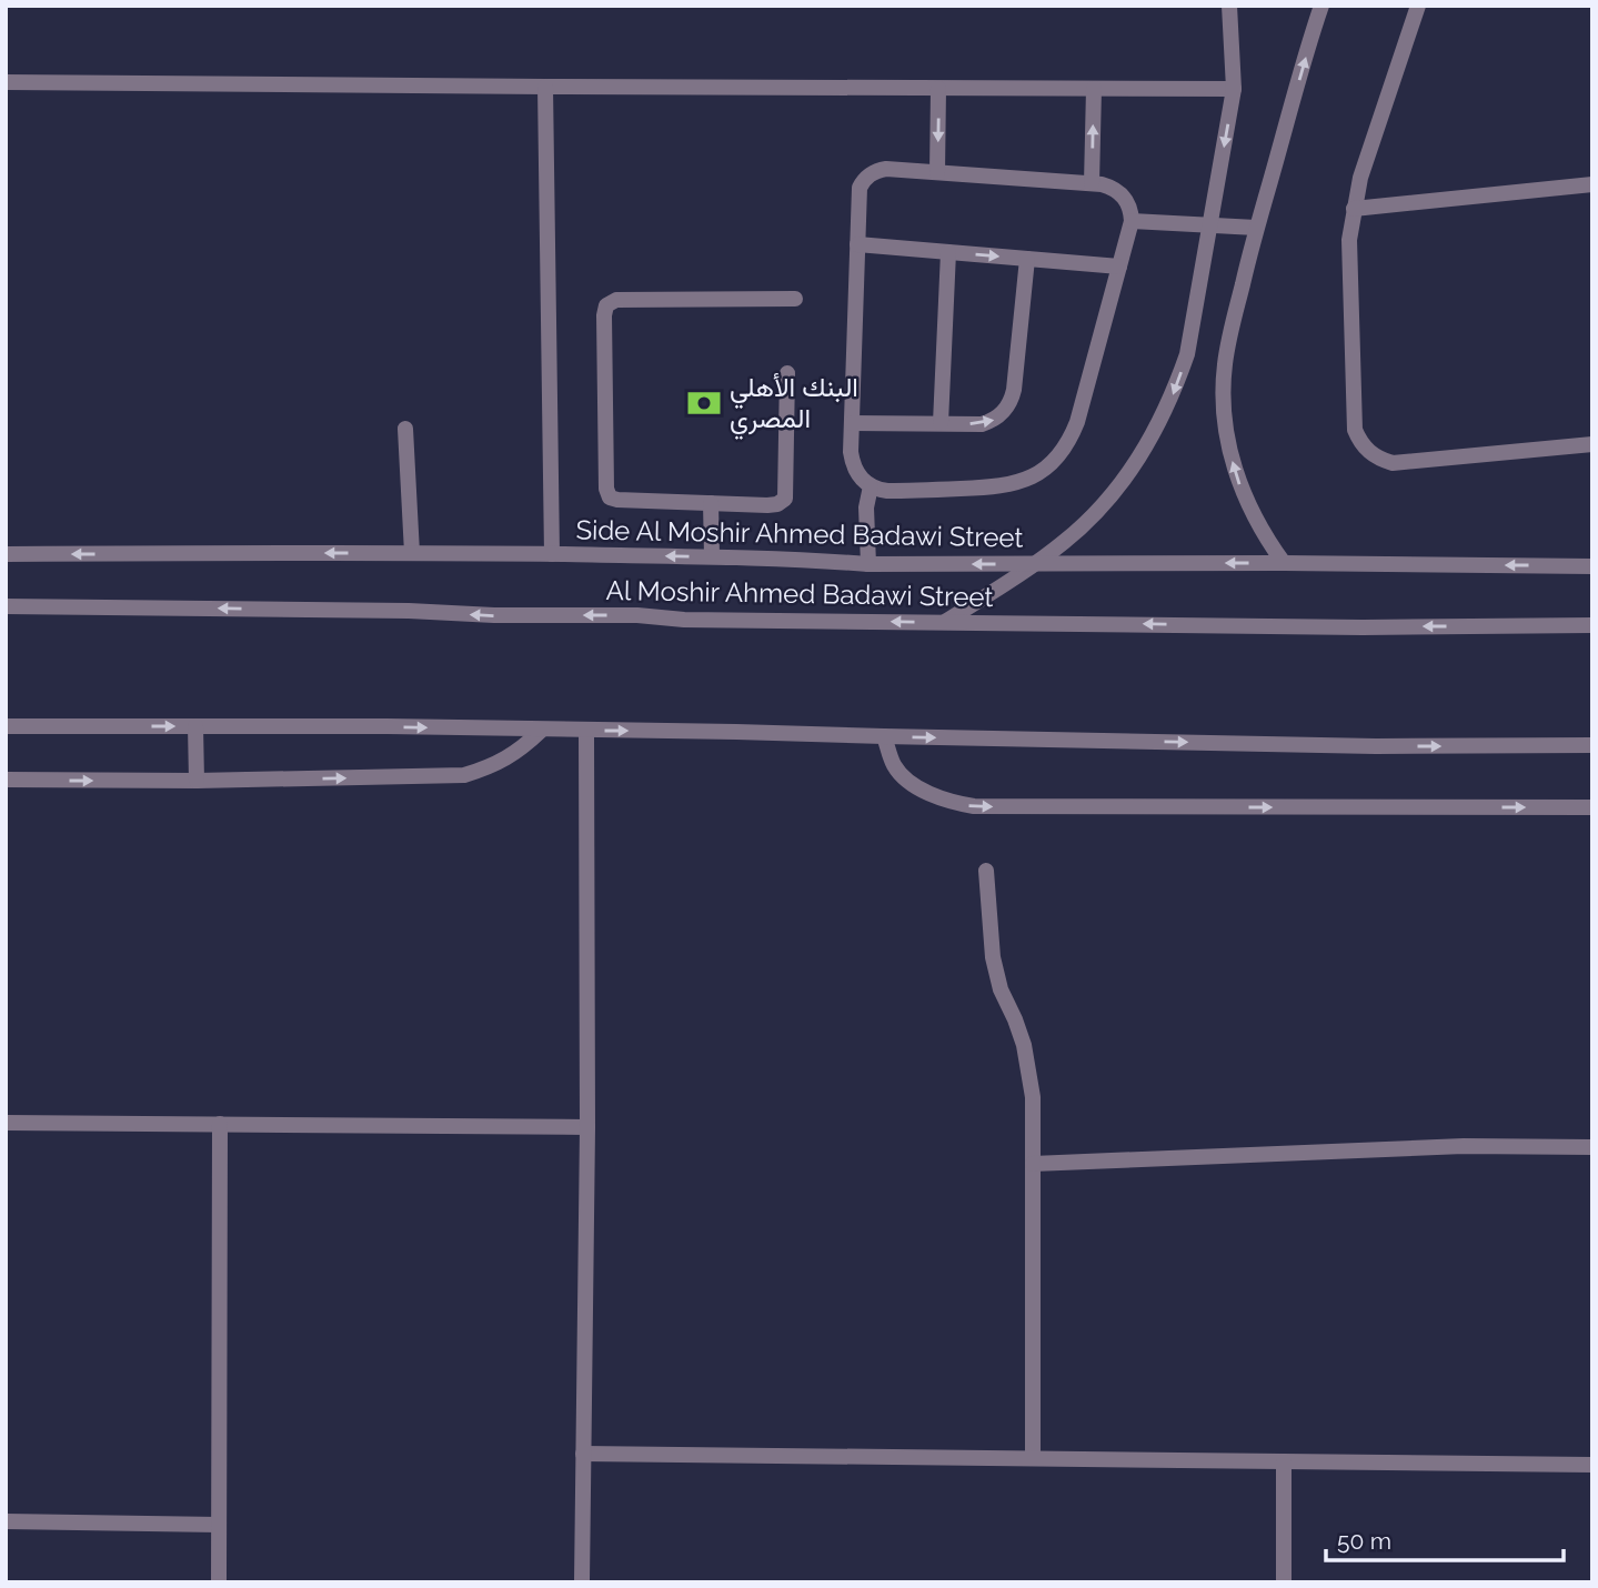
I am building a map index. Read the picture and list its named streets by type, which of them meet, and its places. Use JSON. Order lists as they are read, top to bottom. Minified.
{"streets":{"street":["Side Al Moshir Ahmed Badawi Street","Al Moshir Ahmed Badawi Street"]},"one_way":["Side Al Moshir Ahmed Badawi Street"],"places":{"bank":["البنك الأهلي المصري"]},"scale_bar":"50 m"}
